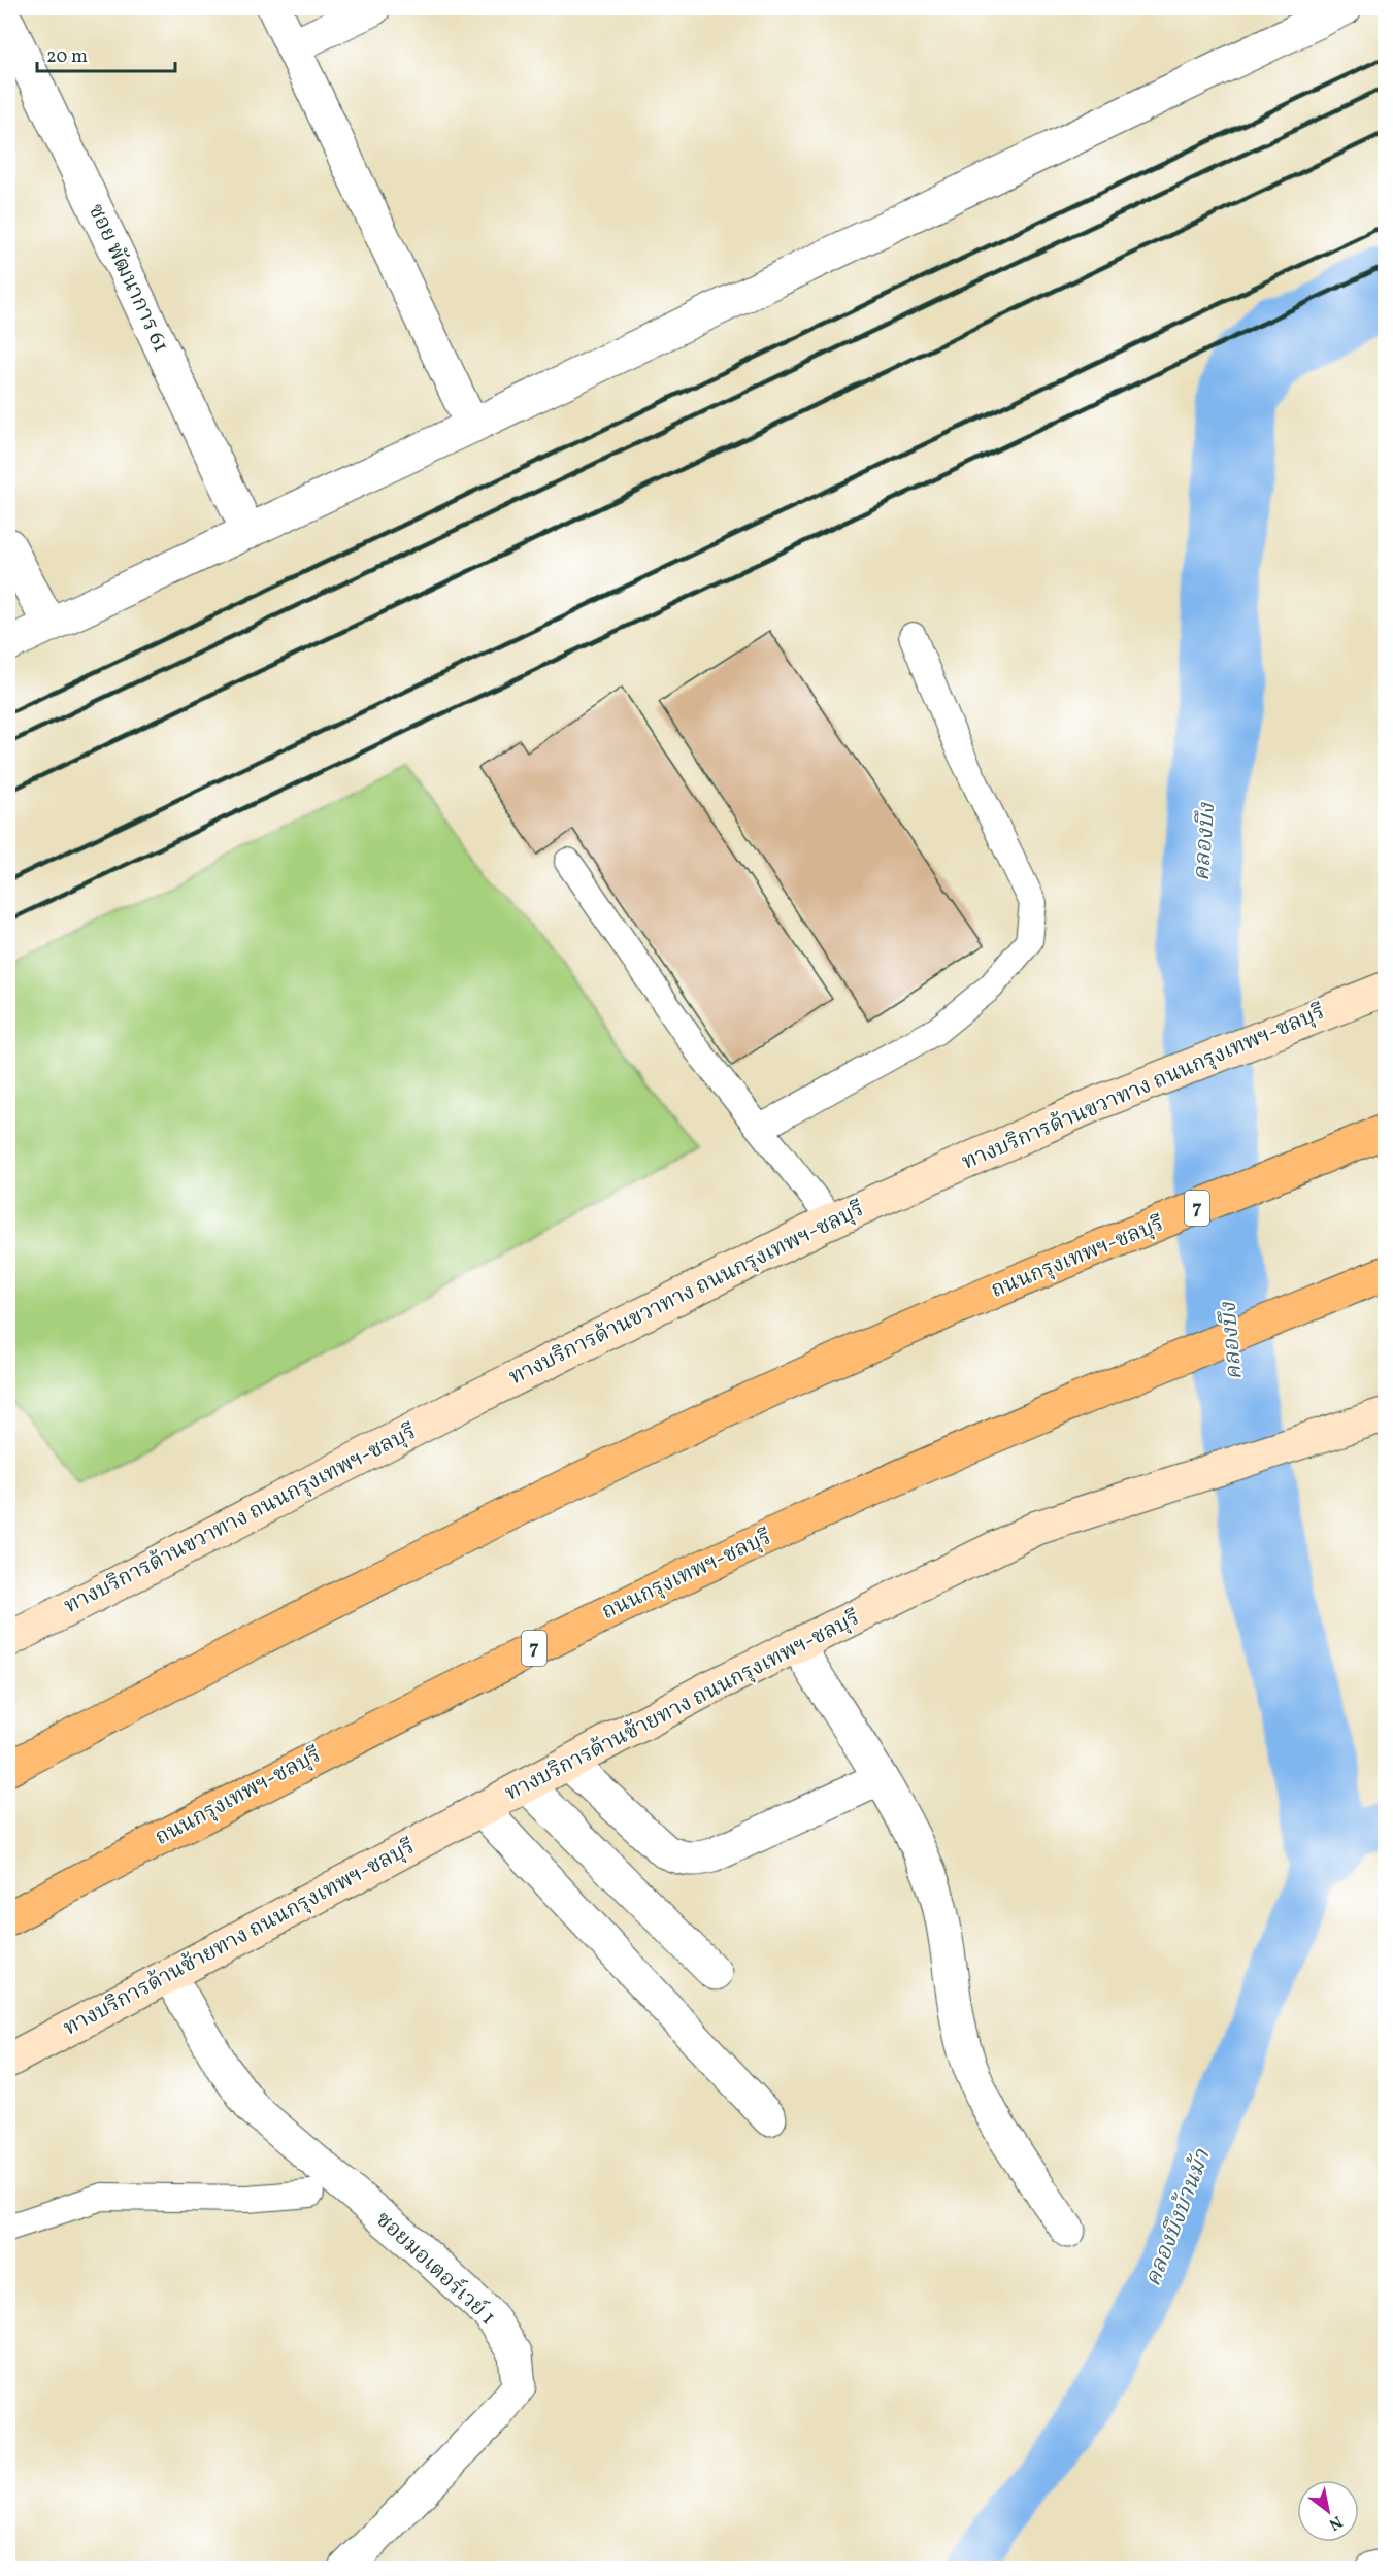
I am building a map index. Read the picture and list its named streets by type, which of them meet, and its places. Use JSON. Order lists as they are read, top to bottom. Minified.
{"streets":{"highway":["7","ถนนกรุงเทพฯ-ชลบุรี"],"main road":["ทางบริการด้านขวาทาง ถนนกรุงเทพฯ-ชลบุรี","ทางบริการด้านซ้ายทาง ถนนกรุงเทพฯ-ชลบุรี"],"street":["ซอย พัฒนาการ 61","ซอยมอเตอร์เวย์ 1"]},"crossings":[["ทางบริการด้านซ้ายทาง ถนนกรุงเทพฯ-ชลบุรี","ซอยมอเตอร์เวย์ 1"]],"water":["คลองบึง","คลองบึงบ้านม้า"],"scale_bar":"20 m","north":"bottom right"}
